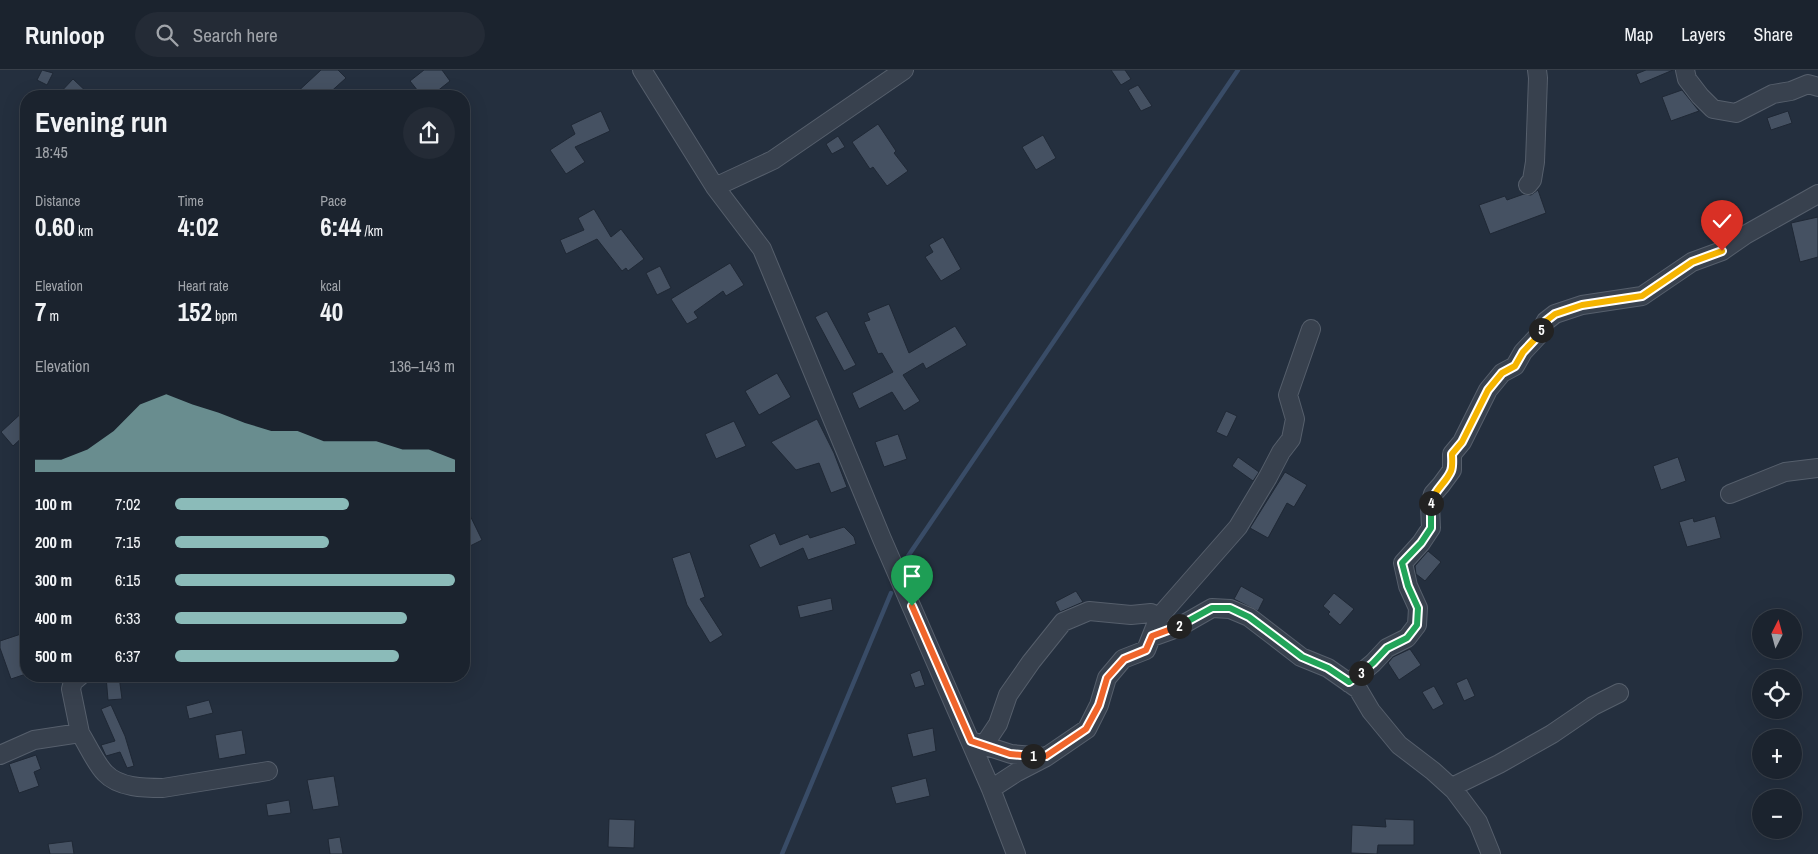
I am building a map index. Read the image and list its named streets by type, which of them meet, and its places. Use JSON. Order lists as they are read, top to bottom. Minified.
{"north":"top","page":{"header":"Runloop","search":"Search here","nav":["Map","Layers","Share"],"heading":["Evening run","18:45"],"stats":[["Distance","0.60 km"],["Time","4:02"],["Pace","6:44 /km"],["Elevation","7 m"],["Heart rate","152 bpm"],["kcal","40"]],"pins":["5","4","2","3","1"],"chart":["Elevation","136–143 m"],"list":[{"name":"100 m","note":"7:02"},{"name":"200 m","note":"7:15"},{"name":"300 m","note":"6:15"},{"name":"400 m","note":"6:33"},{"name":"500 m","note":"6:37"}],"map_buttons":["+","−"]}}
